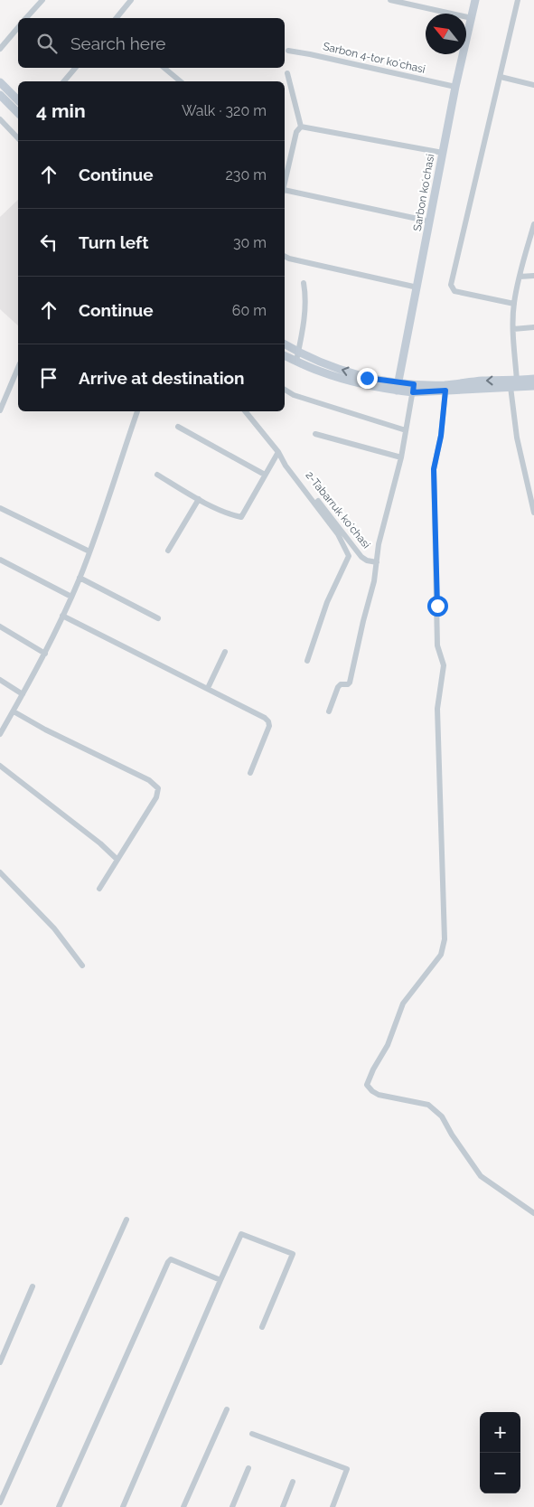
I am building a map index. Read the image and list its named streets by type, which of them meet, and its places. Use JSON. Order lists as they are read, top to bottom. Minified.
{"streets":{"main road":["Sarbon koʻchasi"],"street":["Sarbon 4-tor koʻchasi","2-Tabarruk koʻchasi"]},"crossings":[["Sarbon 4-tor koʻchasi","Sarbon koʻchasi"]],"north":"top left","page":{"search":"Search here","heading":["4 min","Walk · 320 m"],"list":[["Continue","230 m"],["Turn left","30 m"],["Continue","60 m"],"Arrive at destination"],"map_buttons":["+","−"]}}
